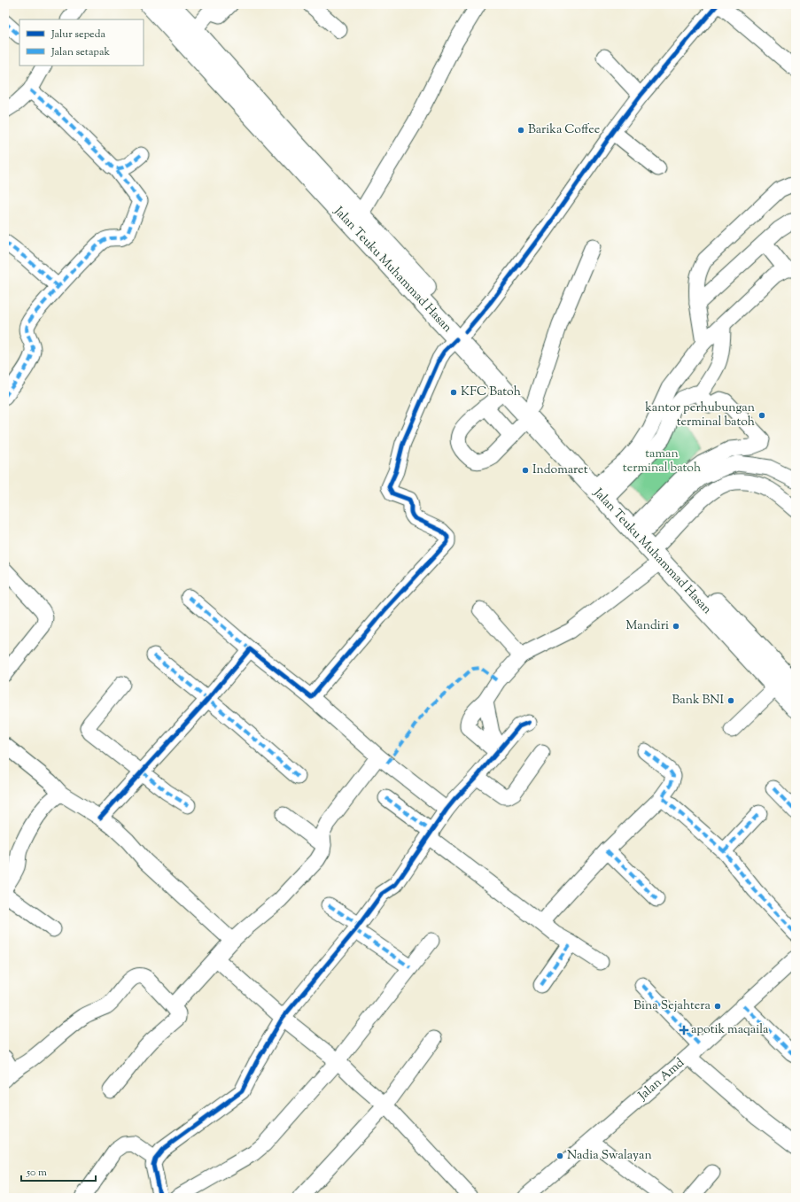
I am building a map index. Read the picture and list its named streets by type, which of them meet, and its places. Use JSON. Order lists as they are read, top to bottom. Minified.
{"streets":{"highway":["Jalan Teuku Muhammad Hasan"],"street":["Jalan Amd"]},"parks":["taman terminal batoh"],"places":{"other":["Barika Coffee","KFC Batoh","kantor perhubungan terminal batoh","Indomaret","Mandiri","Bank BNI","Bina Sejahtera","Nadia Swalayan"],"health":["apotik maqaila"]},"legend":["Jalur sepeda","Jalan setapak"],"scale_bar":"50 m"}
